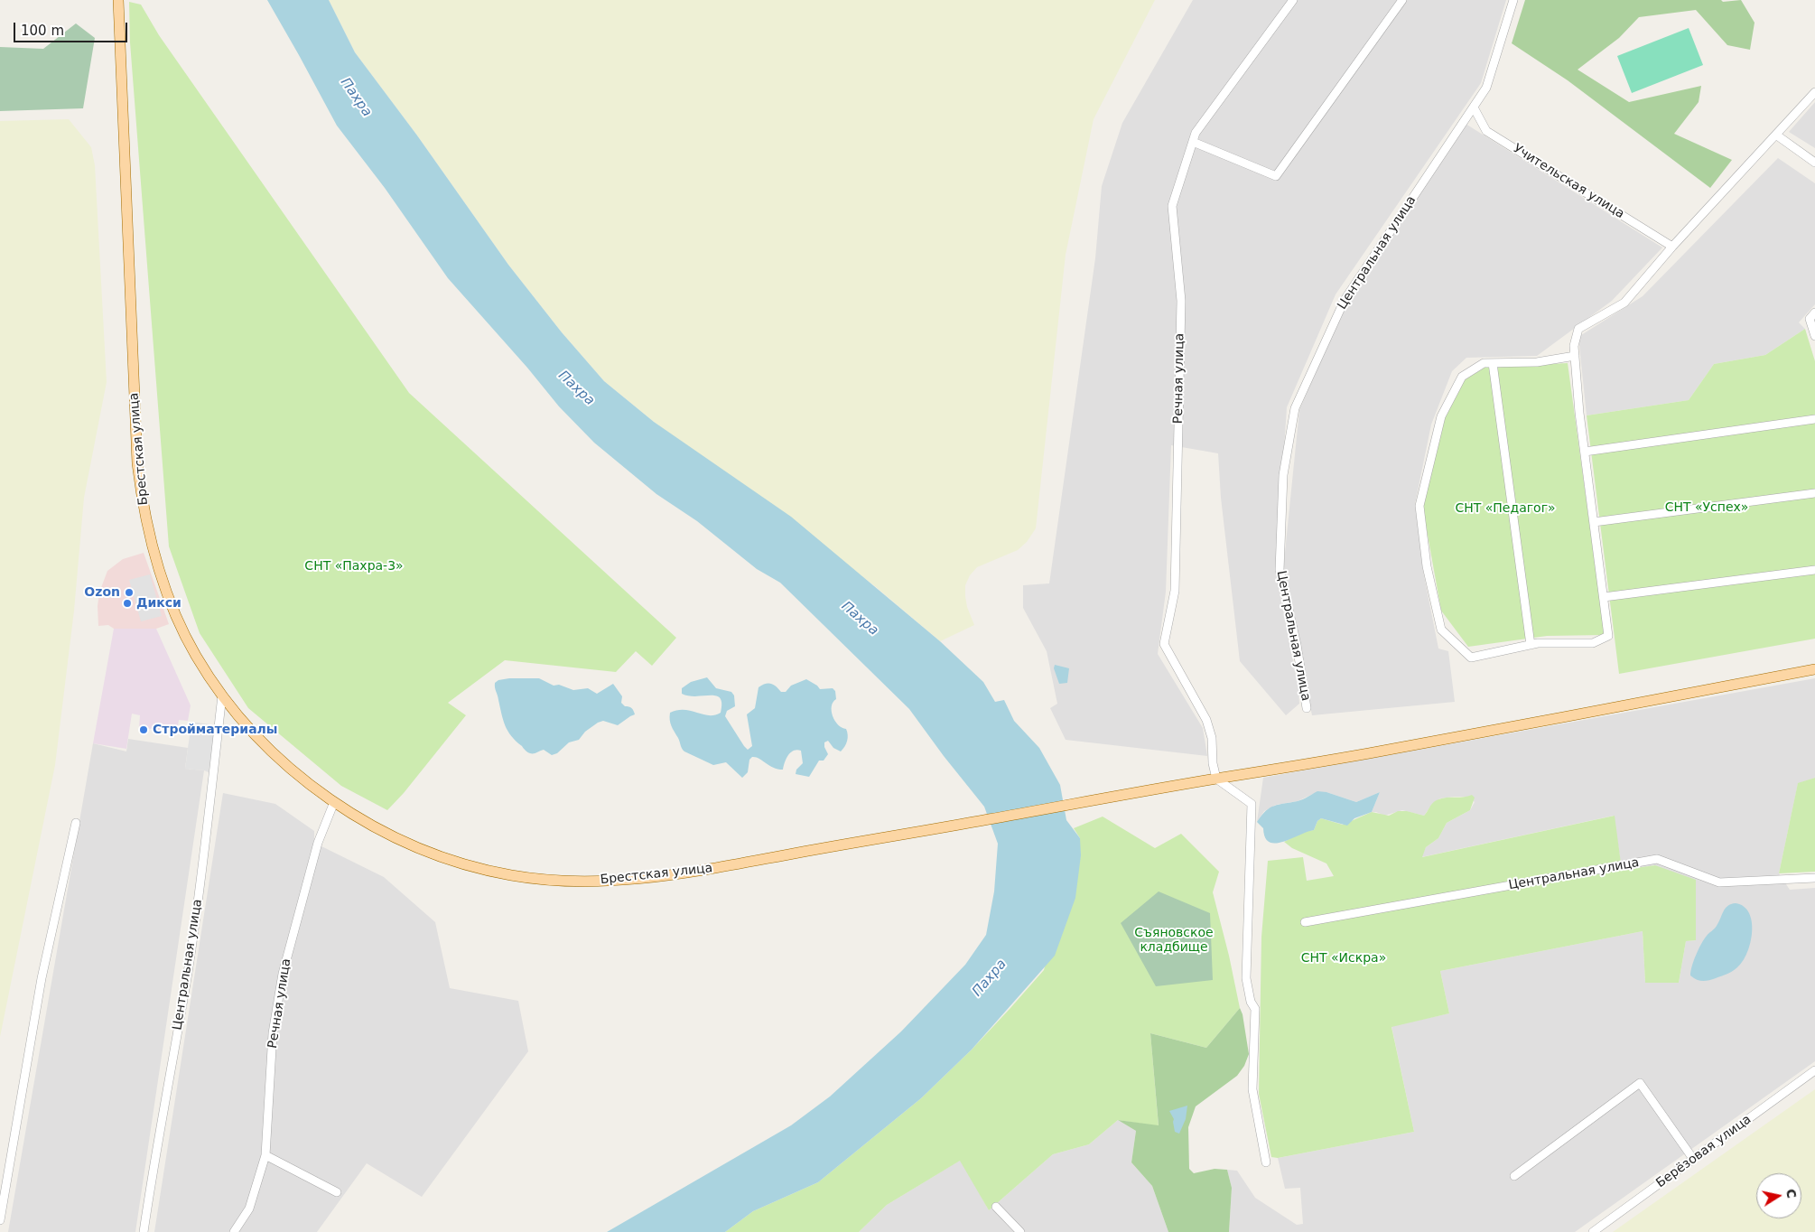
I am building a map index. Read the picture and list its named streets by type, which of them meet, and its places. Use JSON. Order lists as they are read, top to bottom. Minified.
{"streets":{"main road":["Брестская улица"],"street":["Учительская улица","Центральная улица","Речная улица","Берёзовая улица"]},"crossings":[["Учительская улица","Центральная улица"],["Центральная улица","Брестская улица"],["Речная улица","Брестская улица"]],"water":["Пахра"],"parks":["СНТ «Успех»","СНТ «Педагог»","СНТ «Пахра-3»","Съяновское кладбище","СНТ «Искра»"],"places":["Ozon","Дикси","Стройматериалы"],"scale_bar":"100 m","north":"right"}
